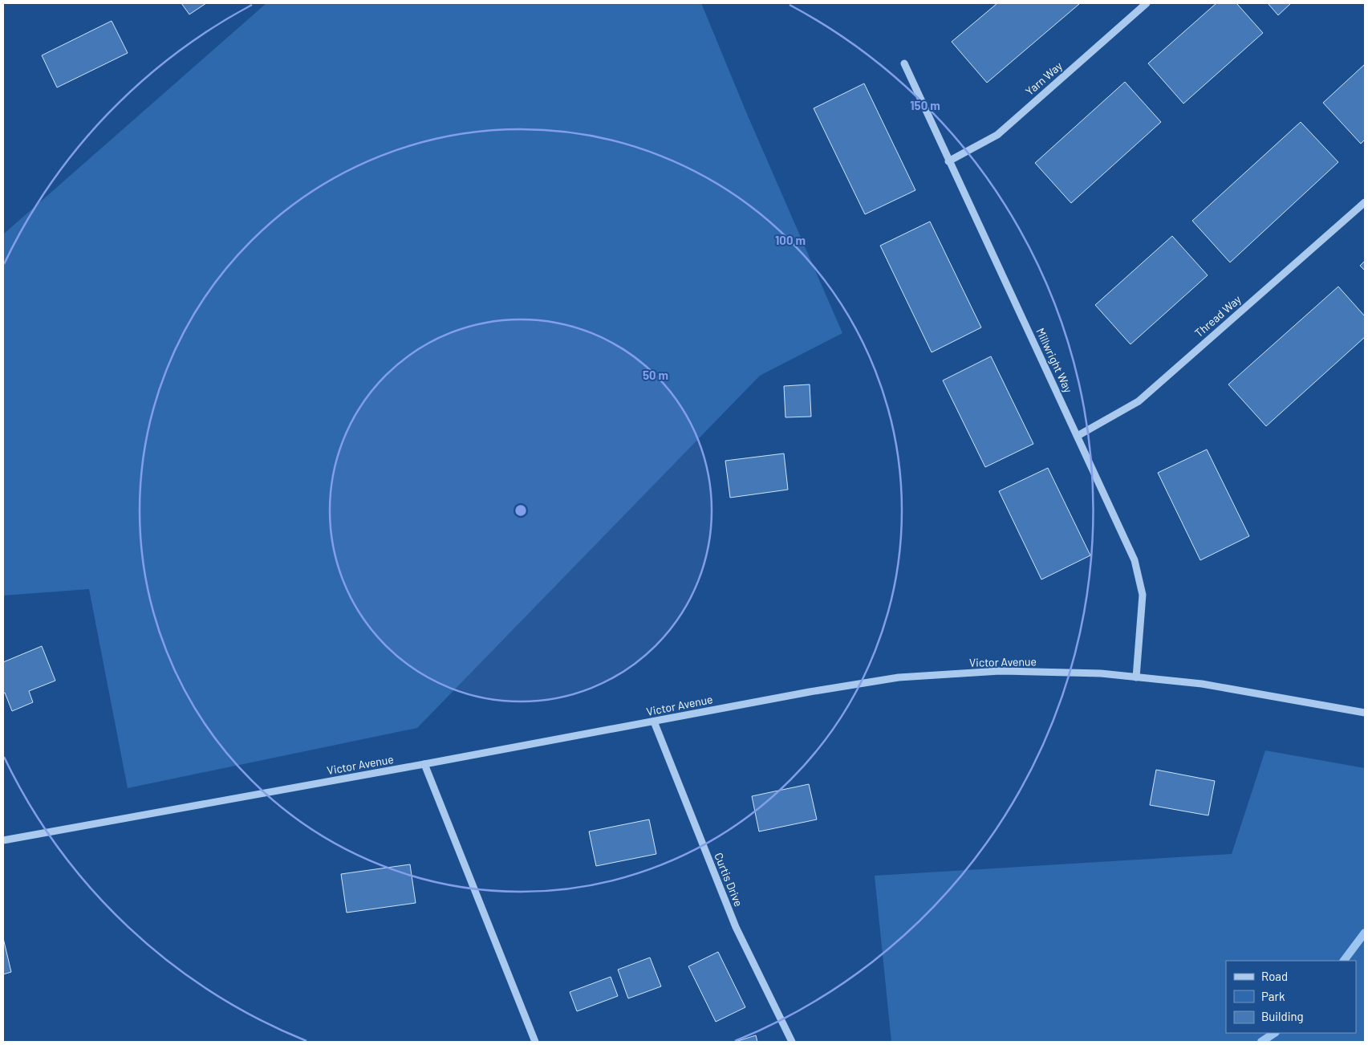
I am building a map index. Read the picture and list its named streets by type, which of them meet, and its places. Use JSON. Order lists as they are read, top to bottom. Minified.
{"streets":{"street":["Yarn Way","Thread Way","Millwright Way","Victor Avenue","Curtis Drive"]},"crossings":[["Yarn Way","Millwright Way"],["Thread Way","Millwright Way"],["Millwright Way","Victor Avenue"],["Victor Avenue","Curtis Drive"]],"legend":["Road","Park","Building"],"rings":["150 m","100 m","50 m"]}
